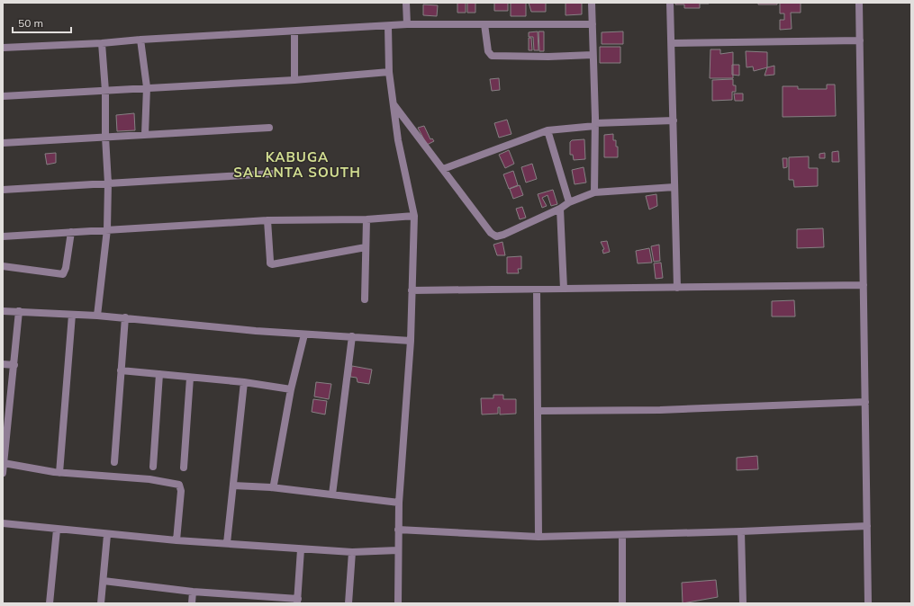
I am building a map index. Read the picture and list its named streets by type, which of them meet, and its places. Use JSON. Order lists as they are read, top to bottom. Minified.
{"districts":["KABUGA SALANTA SOUTH"],"scale_bar":"50 m"}
